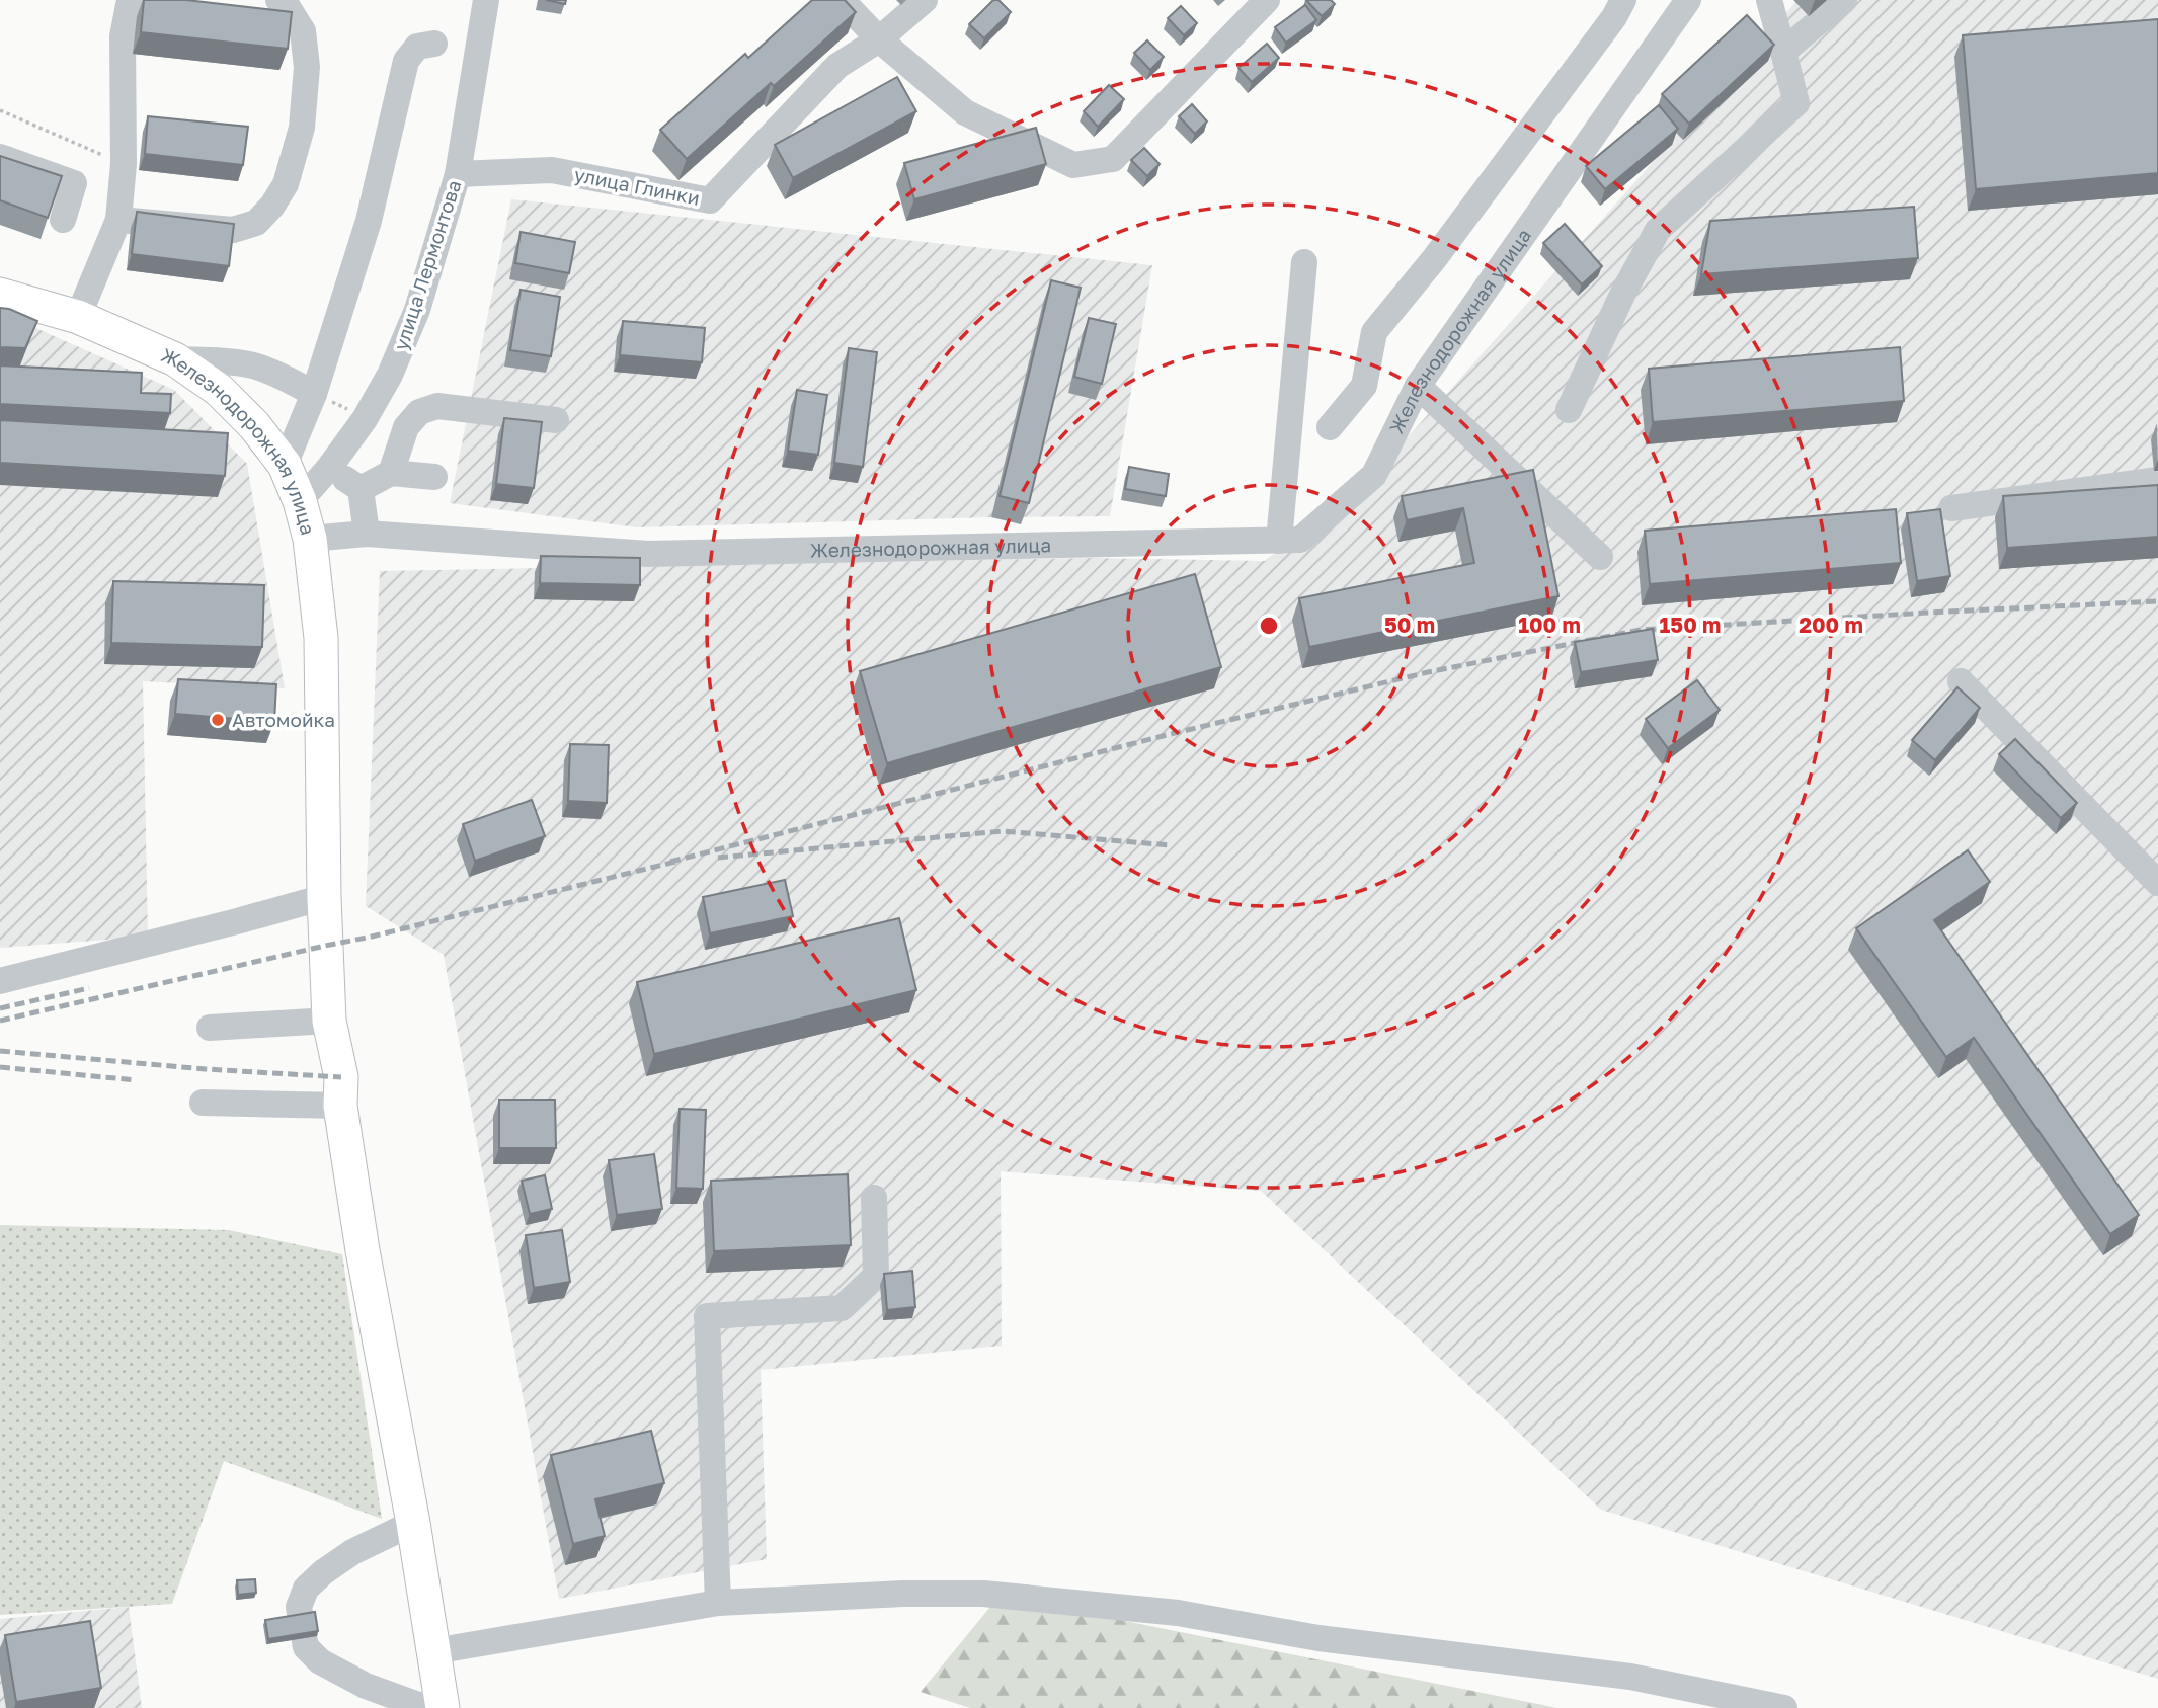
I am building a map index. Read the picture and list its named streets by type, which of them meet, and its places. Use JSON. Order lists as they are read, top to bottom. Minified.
{"streets":{"main road":["Железнодорожная улица"],"street":["улица Глинки","улица Лермонтова"]},"crossings":[["улица Глинки","улица Лермонтова"],["улица Лермонтова","Железнодорожная улица"]],"places":["Автомойка"],"rings":["50 m","100 m","150 m","200 m"]}
